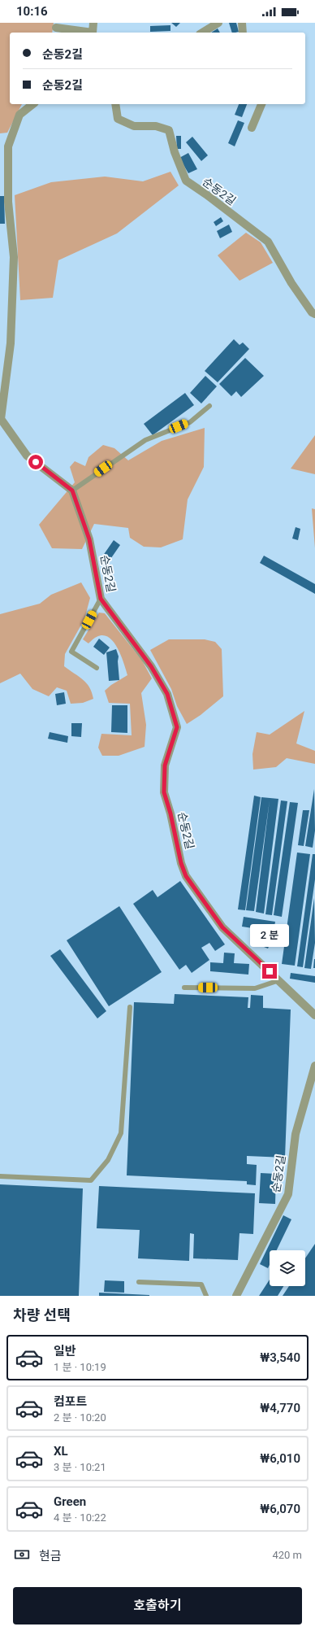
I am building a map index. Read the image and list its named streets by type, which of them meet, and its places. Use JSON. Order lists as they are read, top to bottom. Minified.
{"streets":{"street":["순동2길"]},"page":{"status":"10:16","banner":["순동2길","순동2길"],"bubble":"2 분","heading":"차량 선택","list":[{"name":"일반","note":"1 분 · 10:19","value":"₩3,540"},{"name":"컴포트","note":"2 분 · 10:20","value":"₩4,770"},{"name":"XL","note":"3 분 · 10:21","value":"₩6,010"},{"name":"Green","note":"4 분 · 10:22","value":"₩6,070"}],"pay":["현금","420 m"],"buttons":"호출하기"}}
